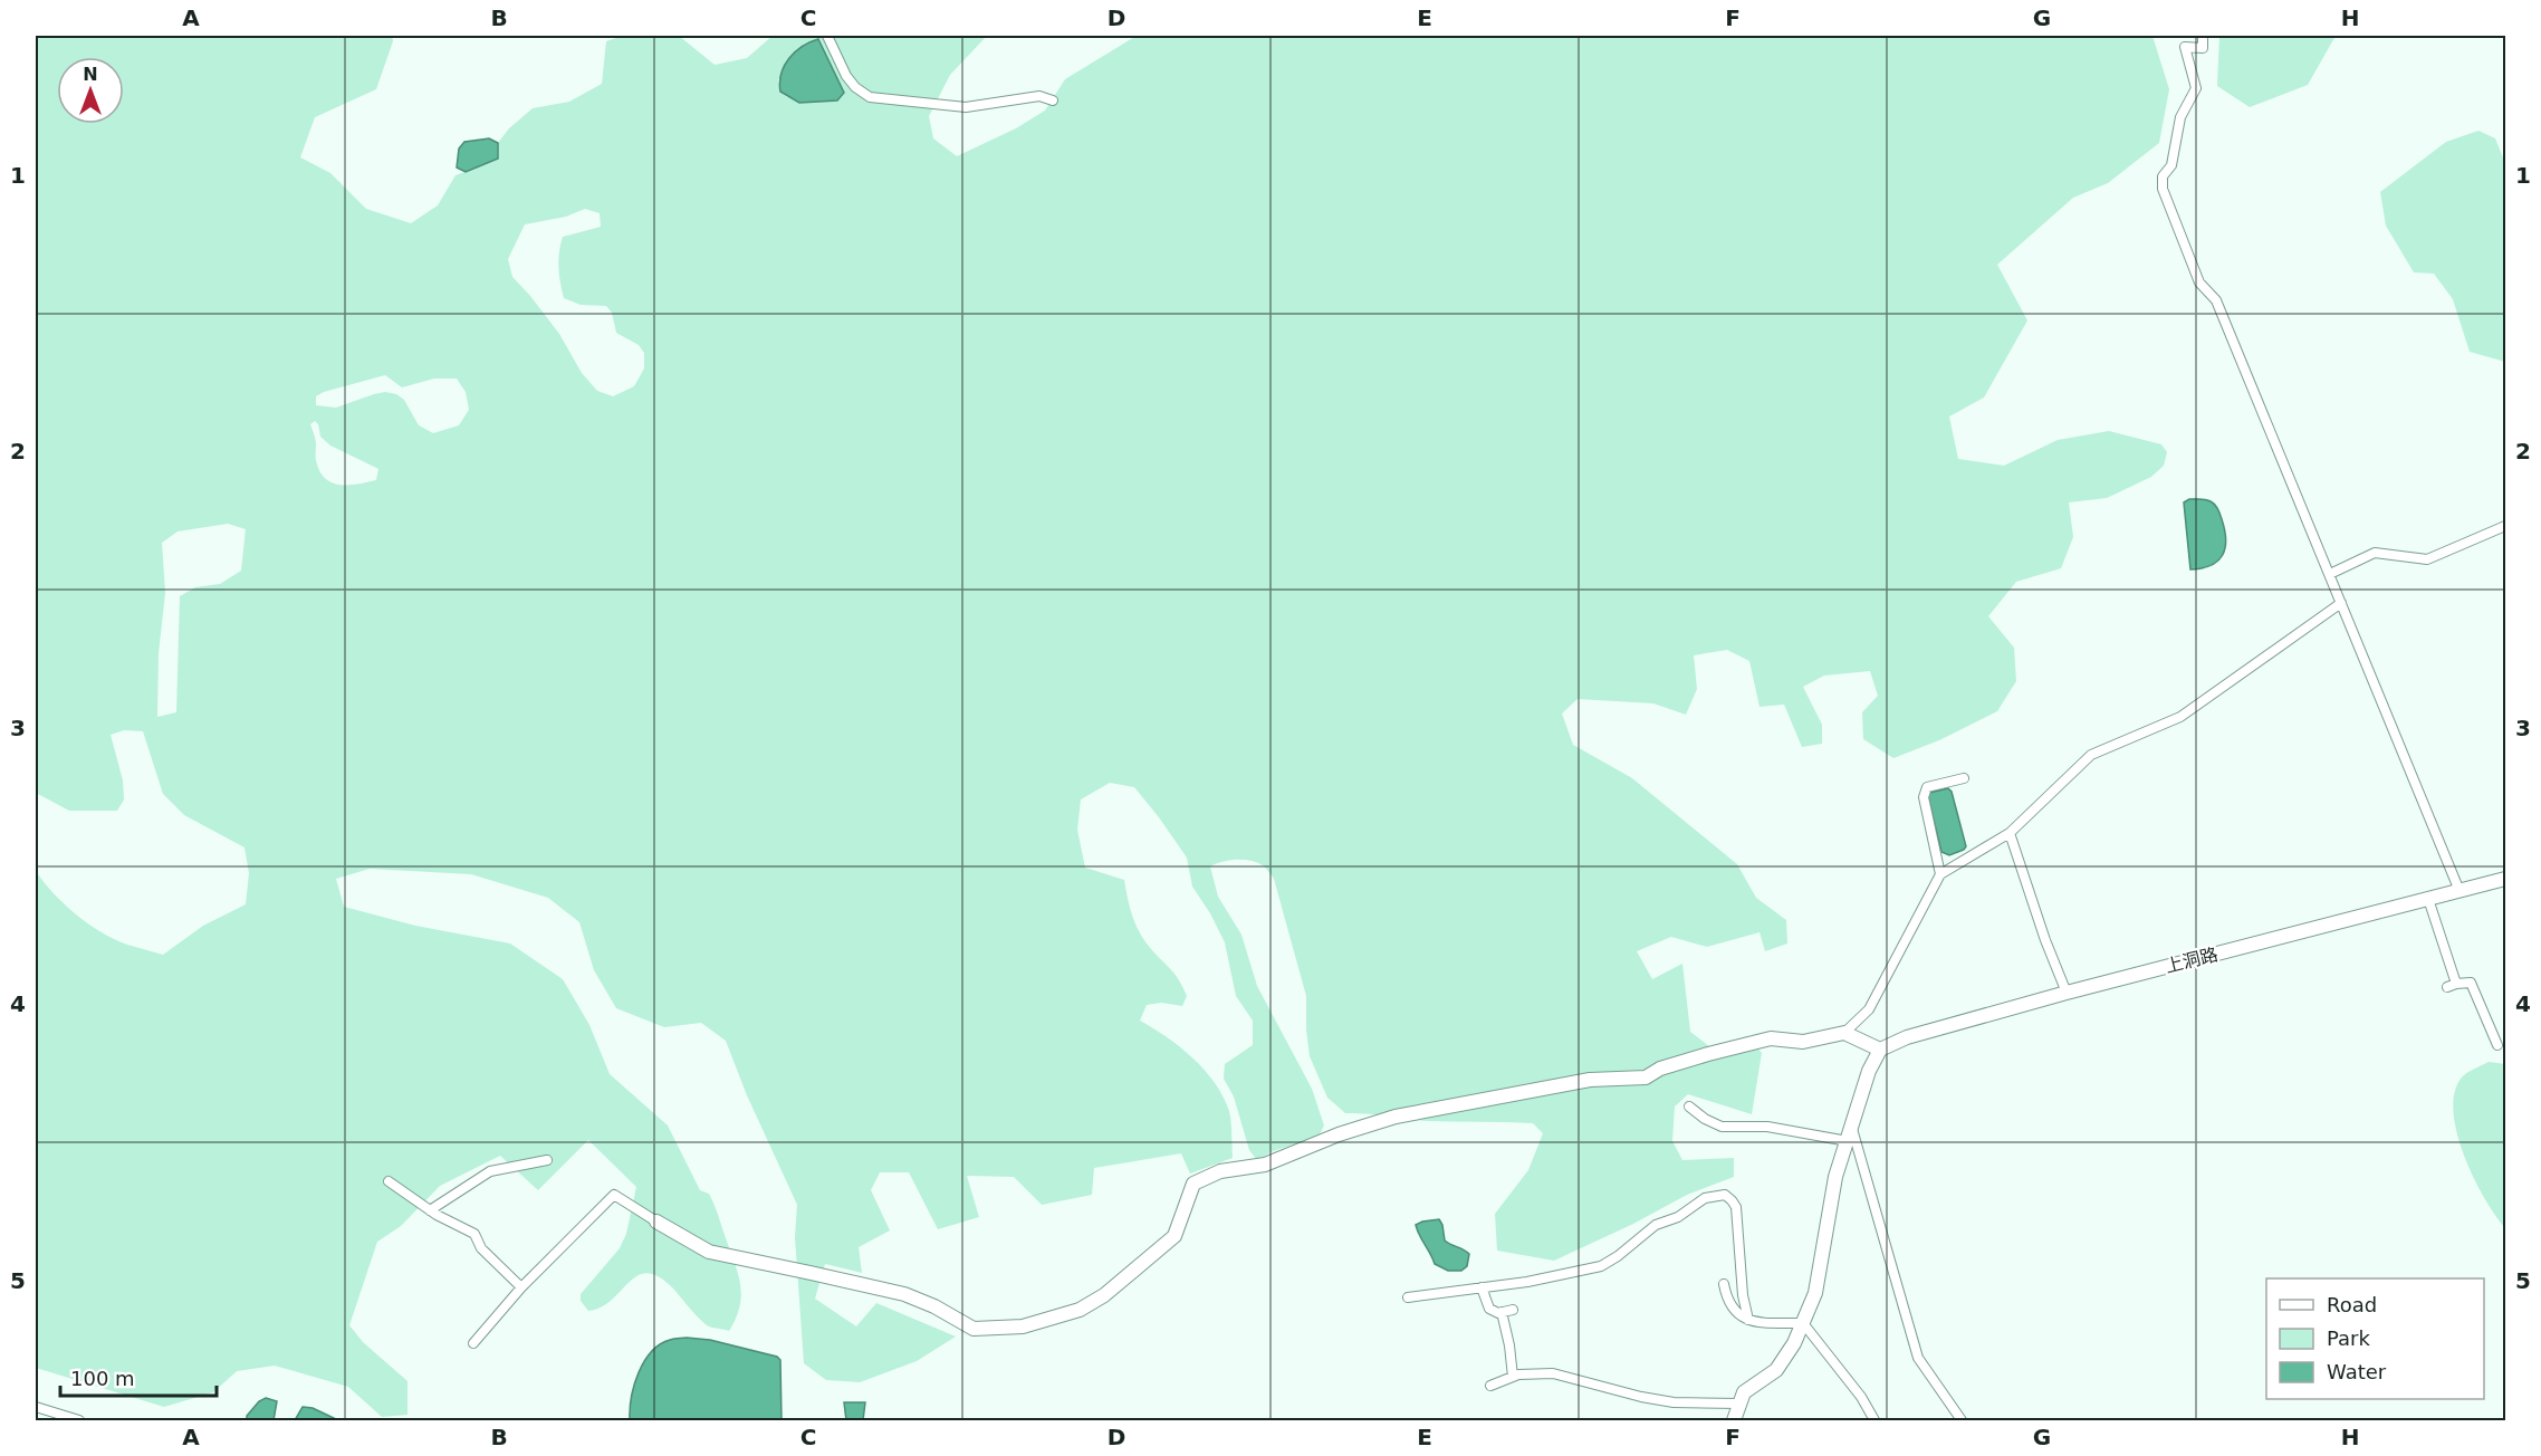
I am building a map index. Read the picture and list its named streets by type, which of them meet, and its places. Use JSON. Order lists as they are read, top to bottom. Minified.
{"streets":{"street":["上洞路"]},"legend":["Road","Park","Water"],"scale_bar":"100 m","north":"top","grid":{"columns":["A","B","C","D","E","F","G","H"],"rows":["1","2","3","4","5"]}}
